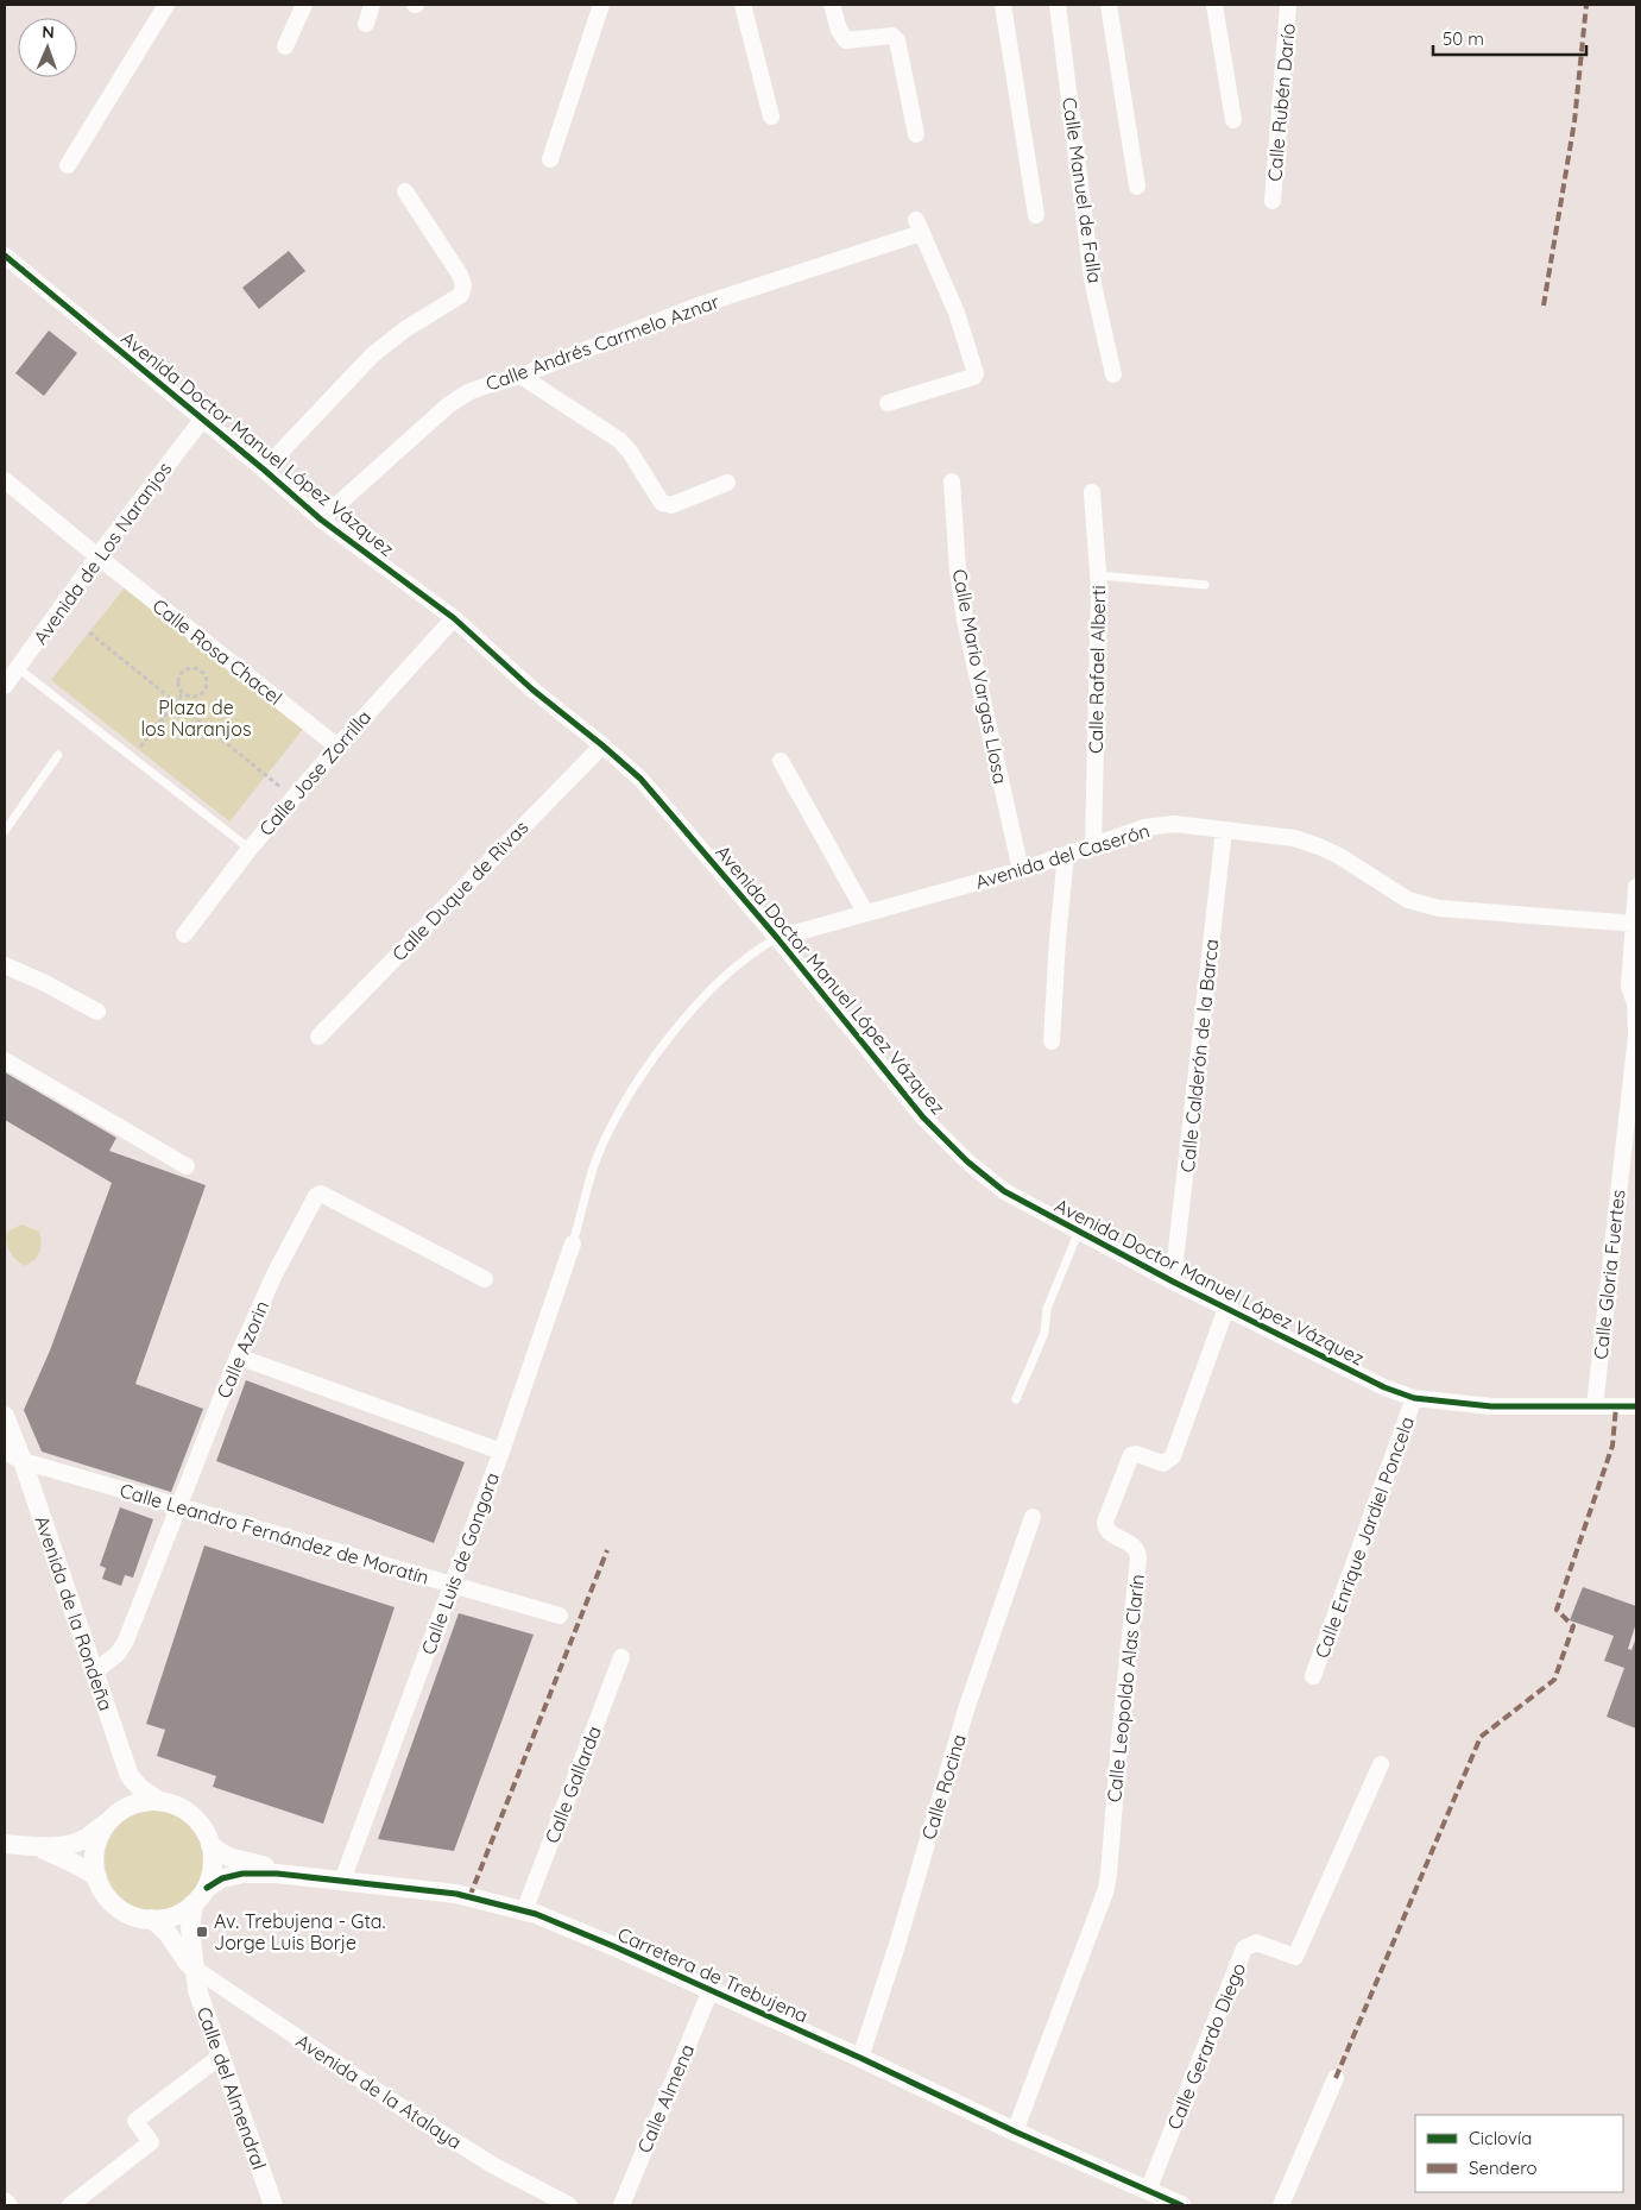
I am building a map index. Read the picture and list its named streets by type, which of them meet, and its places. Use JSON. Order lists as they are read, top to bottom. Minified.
{"streets":{"street":["Calle Rubén Darío","Calle Manuel de Falla","Calle Andrés Carmelo Aznar","Avenida Doctor Manuel López Vázquez","Avenida de Los Naranjos","Calle Rosa Chacel","Calle Rafael Alberti","Calle Mario Vargas Llosa","Calle Jose Zorrilla","Avenida del Caserón","Calle Duque de Rivas","Calle Calderón de la Barca","Calle Gloria Fuertes","Calle Azorin","Calle Leandro Fernández de Moratín","Calle Enrique Jardiel Poncela","Calle Luis de Gongora","Avenida de la Rondeña","Calle Leopoldo Alas Clarín","Calle Gallarda","Calle Rocina","Carretera de Trebujena","Calle Gerardo Diego","Calle del Almendral","Avenida de la Atalaya","Calle Almena"]},"crossings":[["Calle Andrés Carmelo Aznar","Avenida Doctor Manuel López Vázquez"],["Avenida Doctor Manuel López Vázquez","Avenida de Los Naranjos"],["Avenida Doctor Manuel López Vázquez","Calle Jose Zorrilla"],["Avenida Doctor Manuel López Vázquez","Avenida del Caserón"],["Avenida Doctor Manuel López Vázquez","Calle Duque de Rivas"],["Avenida Doctor Manuel López Vázquez","Calle Calderón de la Barca"],["Avenida Doctor Manuel López Vázquez","Calle Gloria Fuertes"],["Avenida Doctor Manuel López Vázquez","Calle Enrique Jardiel Poncela"],["Avenida Doctor Manuel López Vázquez","Calle Leopoldo Alas Clarín"],["Avenida de Los Naranjos","Calle Rosa Chacel"],["Calle Rosa Chacel","Calle Jose Zorrilla"],["Calle Rafael Alberti","Avenida del Caserón"],["Calle Mario Vargas Llosa","Avenida del Caserón"],["Avenida del Caserón","Calle Calderón de la Barca"],["Avenida del Caserón","Calle Gloria Fuertes"],["Calle Azorin","Calle Leandro Fernández de Moratín"],["Calle Azorin","Avenida de la Rondeña"],["Calle Leandro Fernández de Moratín","Calle Luis de Gongora"],["Calle Leandro Fernández de Moratín","Avenida de la Rondeña"],["Calle Luis de Gongora","Carretera de Trebujena"],["Avenida de la Rondeña","Carretera de Trebujena"],["Avenida de la Rondeña","Calle del Almendral"],["Calle Leopoldo Alas Clarín","Carretera de Trebujena"],["Calle Gallarda","Carretera de Trebujena"],["Calle Rocina","Carretera de Trebujena"],["Carretera de Trebujena","Calle Gerardo Diego"],["Carretera de Trebujena","Calle del Almendral"],["Carretera de Trebujena","Calle Almena"],["Calle del Almendral","Avenida de la Atalaya"]],"parks":["Plaza de los Naranjos"],"places":{"transit":["Av. Trebujena - Gta. Jorge Luis Borje"]},"legend":["Ciclovía","Sendero"],"scale_bar":"50 m","north":"top"}
